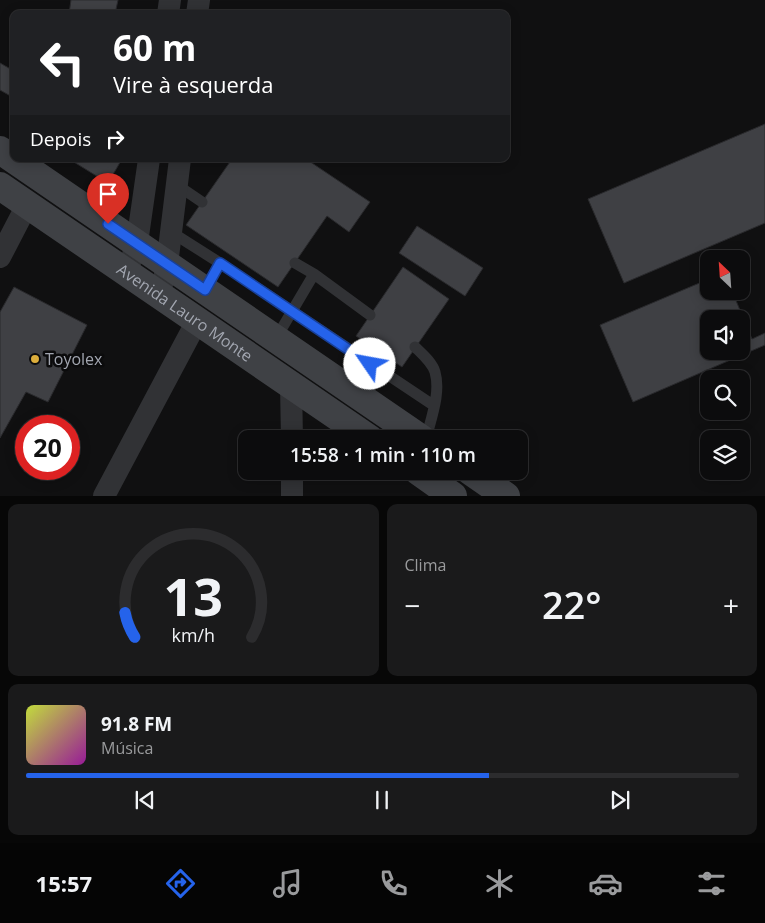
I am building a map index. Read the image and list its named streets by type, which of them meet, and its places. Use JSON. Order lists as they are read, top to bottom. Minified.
{"streets":{"street":["Avenida Lauro Monte"]},"places":["Toyolex"],"north":"top left","page":{"turn":["60 m","Vire à esquerda"],"then":"Depois","limit":"20","trip":"15:58 · 1 min · 110 m","tile":"Clima","heat":["−","22°","+"],"song":["91.8 FM","Música"],"tabs":"15:57","gauge":["13","km/h"]}}
